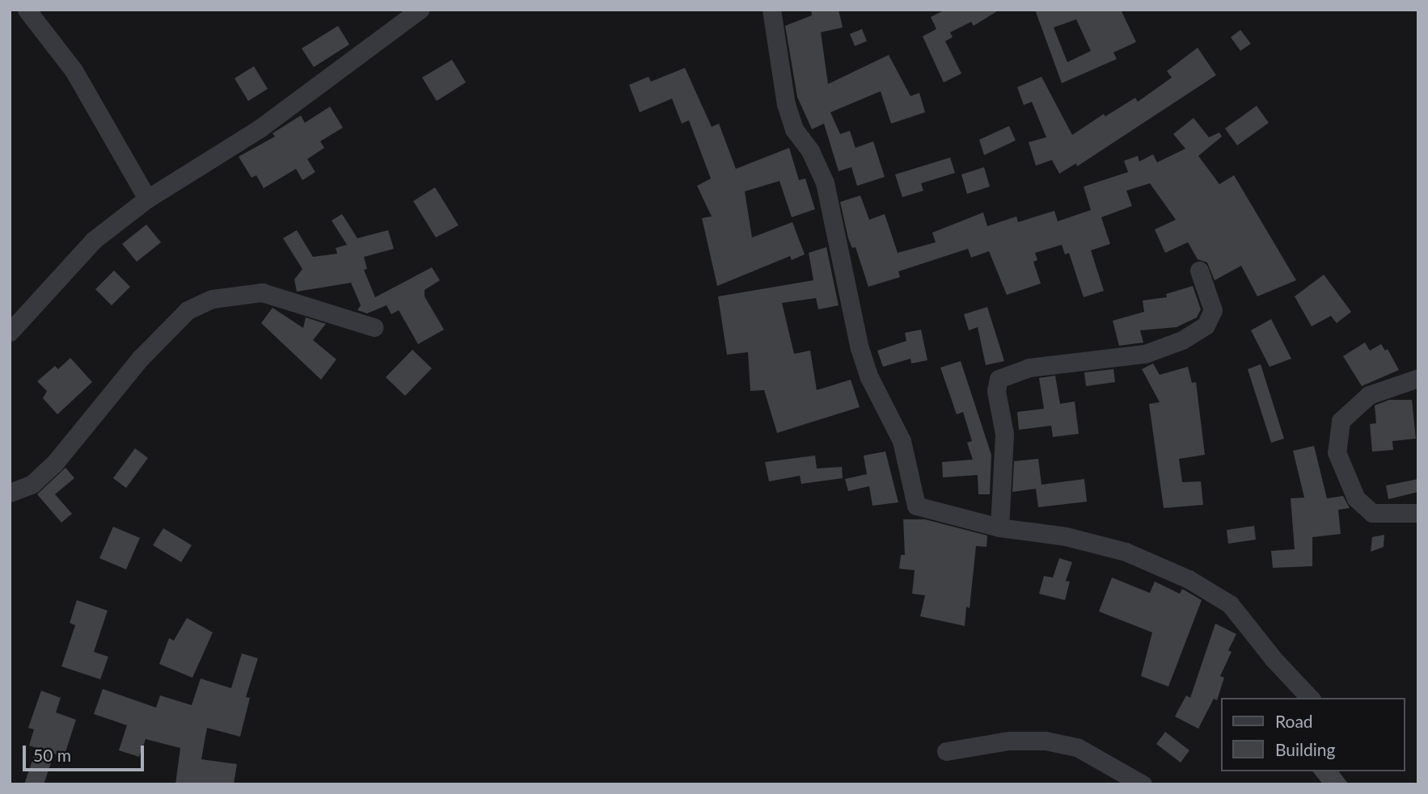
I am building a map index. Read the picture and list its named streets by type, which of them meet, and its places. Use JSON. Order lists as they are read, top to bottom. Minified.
{"legend":["Road","Building"],"scale_bar":"50 m"}
